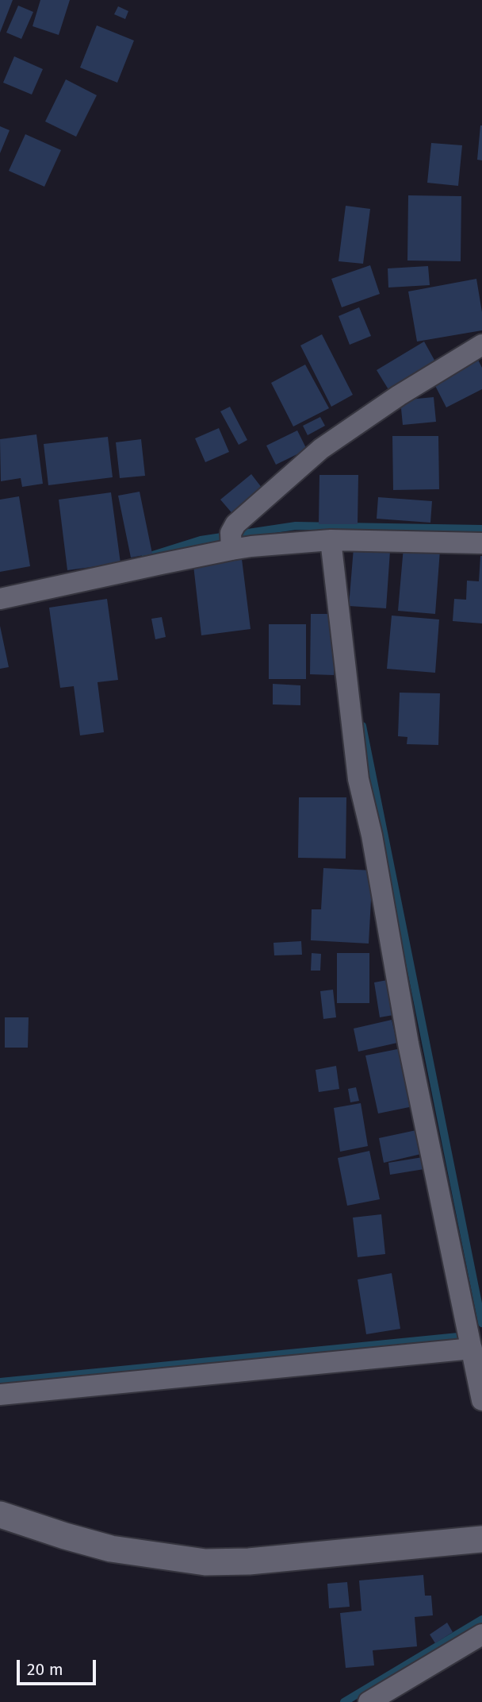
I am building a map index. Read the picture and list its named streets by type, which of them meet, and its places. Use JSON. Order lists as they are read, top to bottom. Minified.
{"scale_bar":"20 m"}
